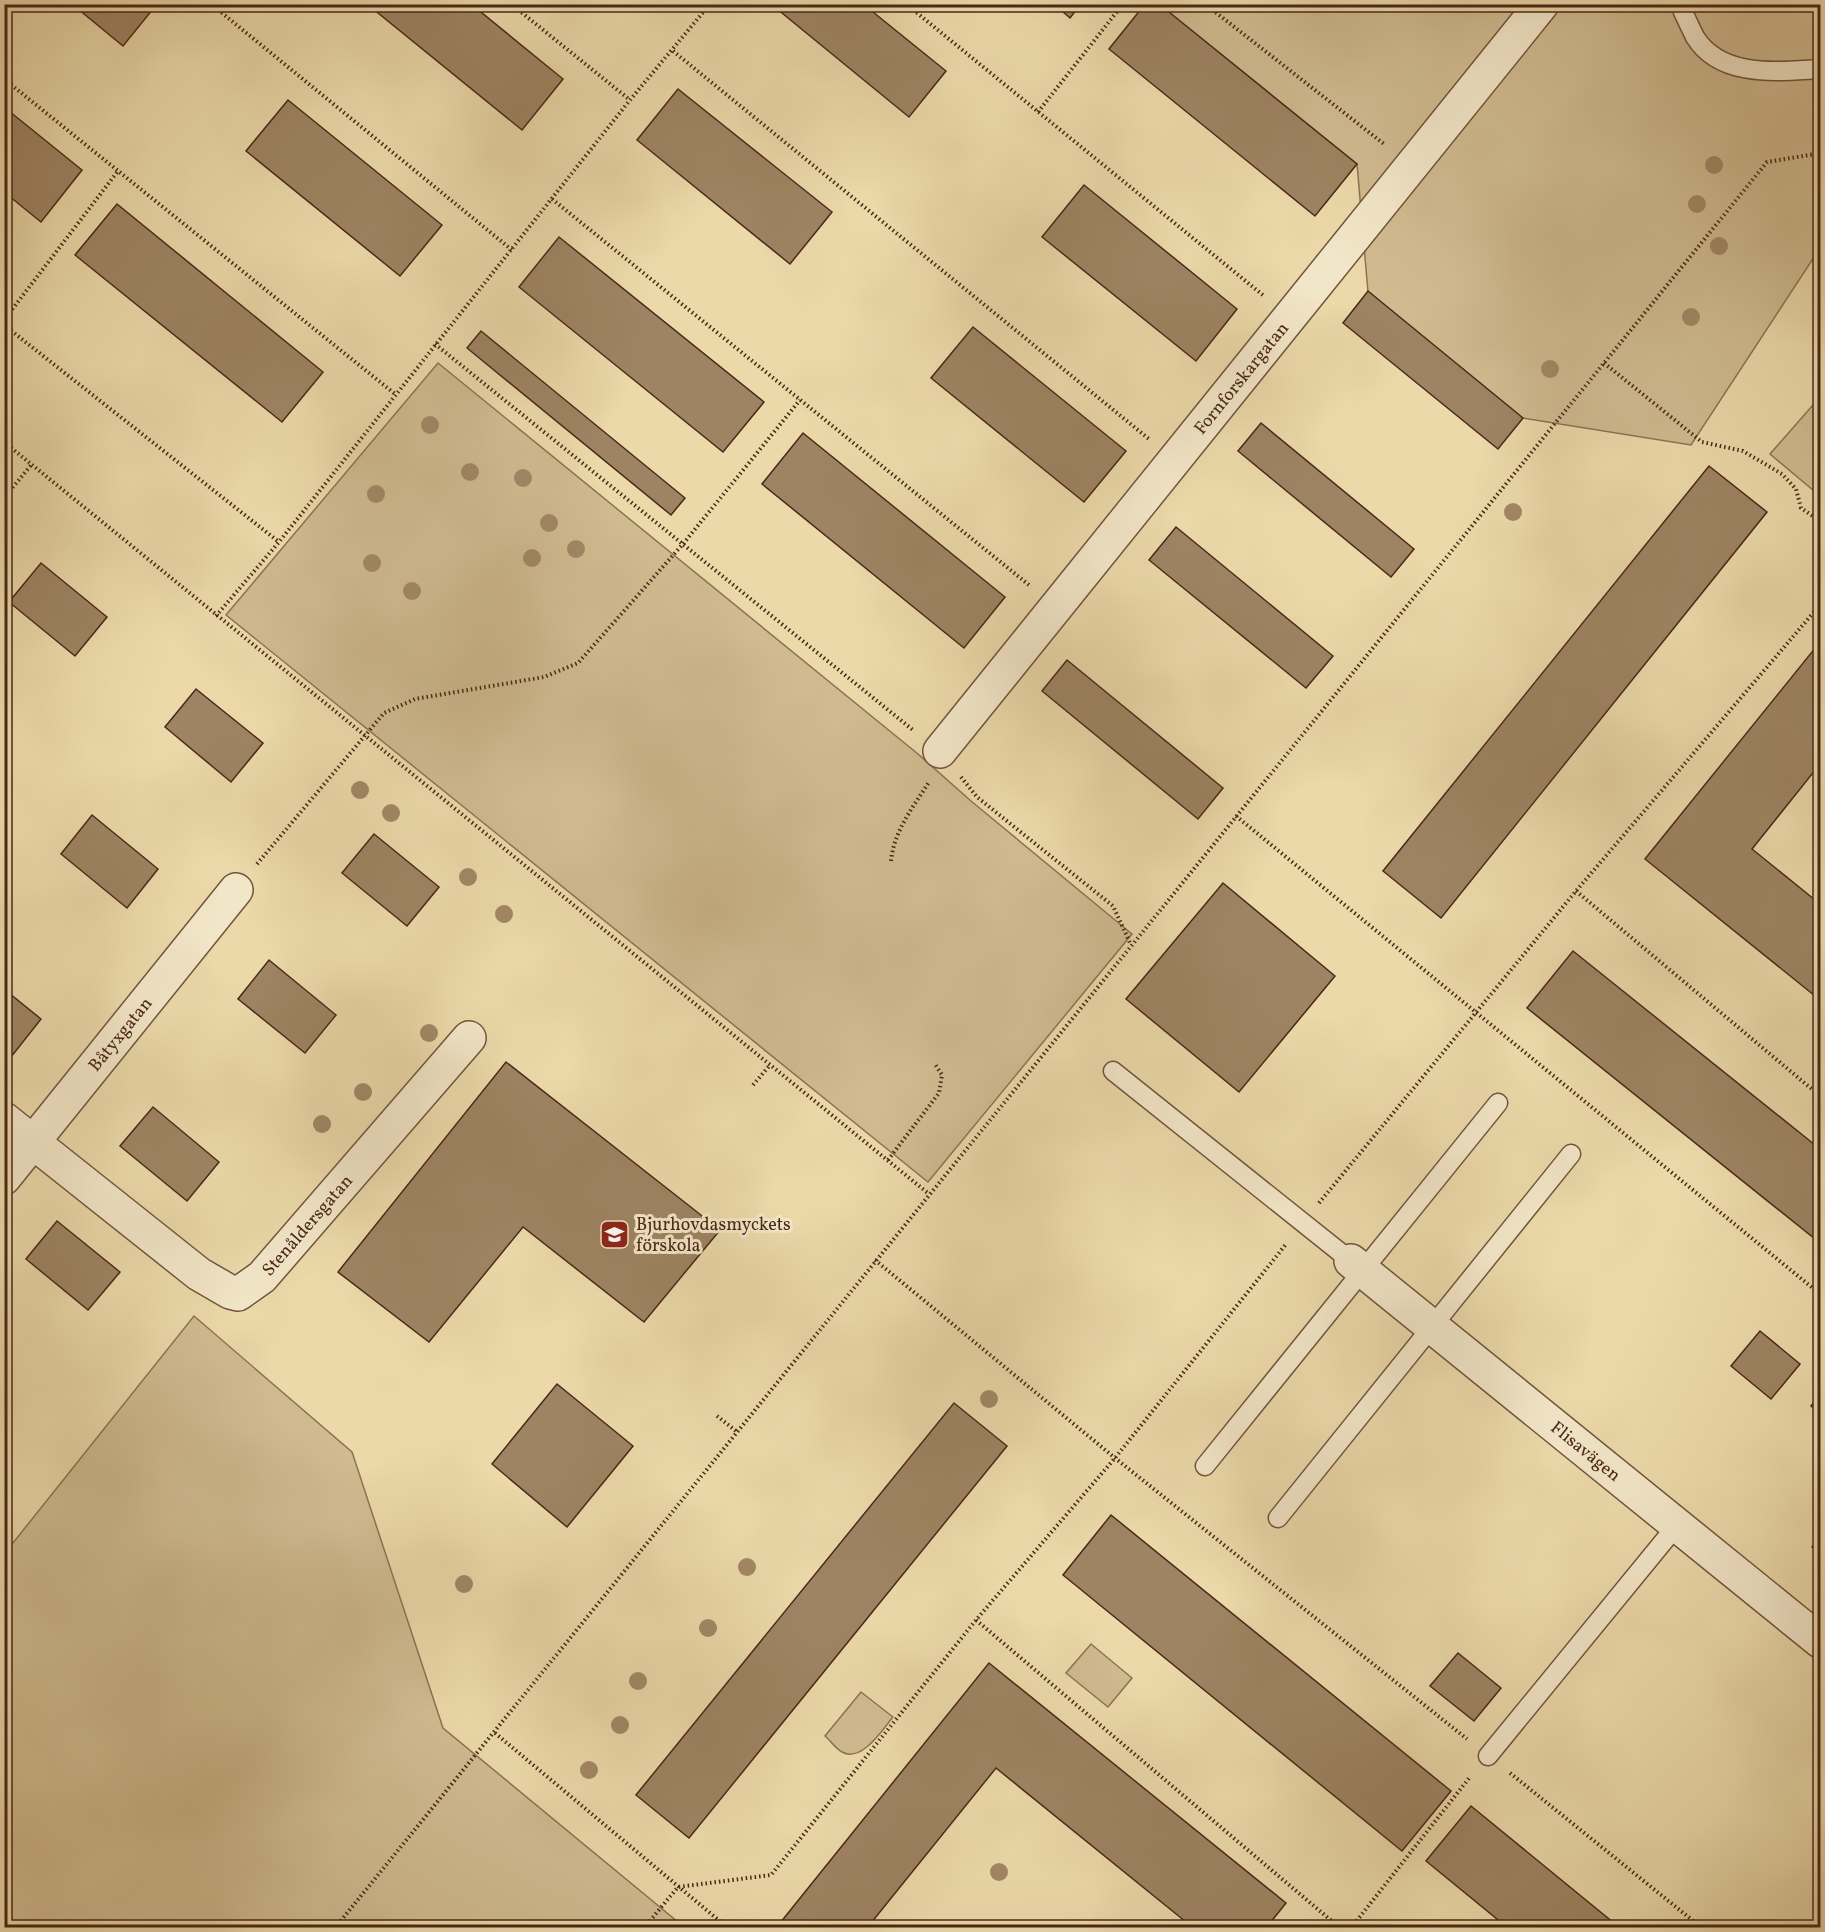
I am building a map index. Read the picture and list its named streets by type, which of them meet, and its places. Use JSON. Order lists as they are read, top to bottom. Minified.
{"streets":{"street":["Fornforskargatan","Båtyxgatan","Stenåldersgatan","Flisavägen"]},"crossings":[["Båtyxgatan","Stenåldersgatan"]],"places":{"school or university":["Bjurhovdasmyckets förskola"]}}
